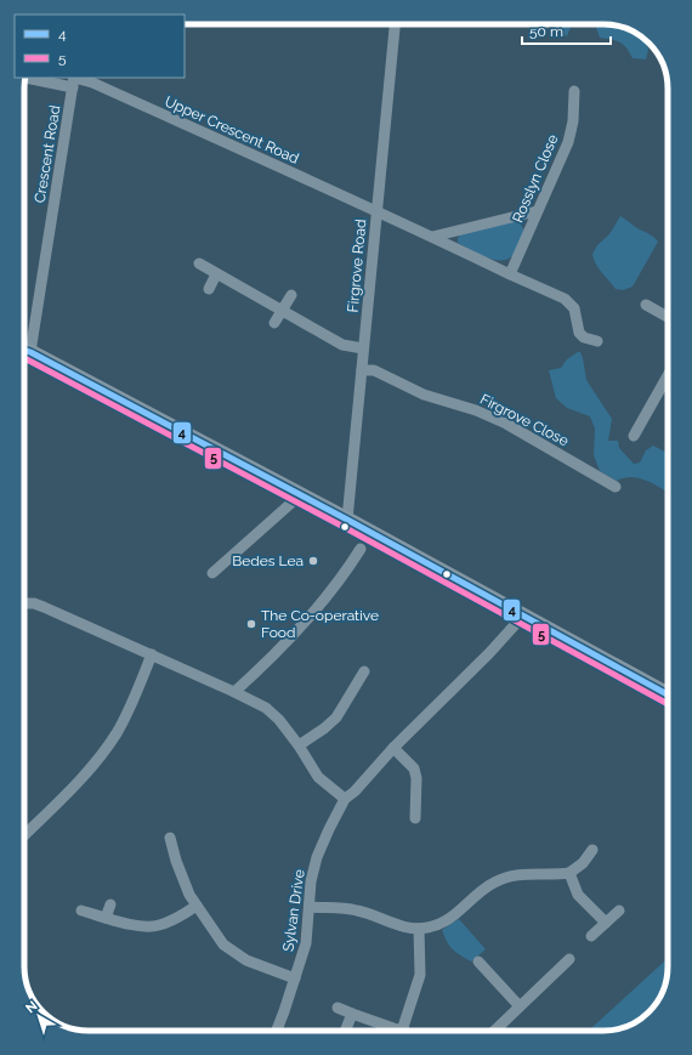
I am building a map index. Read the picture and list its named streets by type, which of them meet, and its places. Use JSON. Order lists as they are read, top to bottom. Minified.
{"streets":{"street":["Upper Crescent Road","Crescent Road","Rosslyn Close","Firgrove Road","Firgrove Close","Sylvan Drive"]},"crossings":[["Upper Crescent Road","Crescent Road"],["Upper Crescent Road","Firgrove Road"],["Firgrove Road","Firgrove Close"]],"places":["Bedes Lea","The Co-operative Food"],"lines":["transit line 4","transit line 5"],"legend":["4","5"],"scale_bar":"50 m","north":"top left"}
